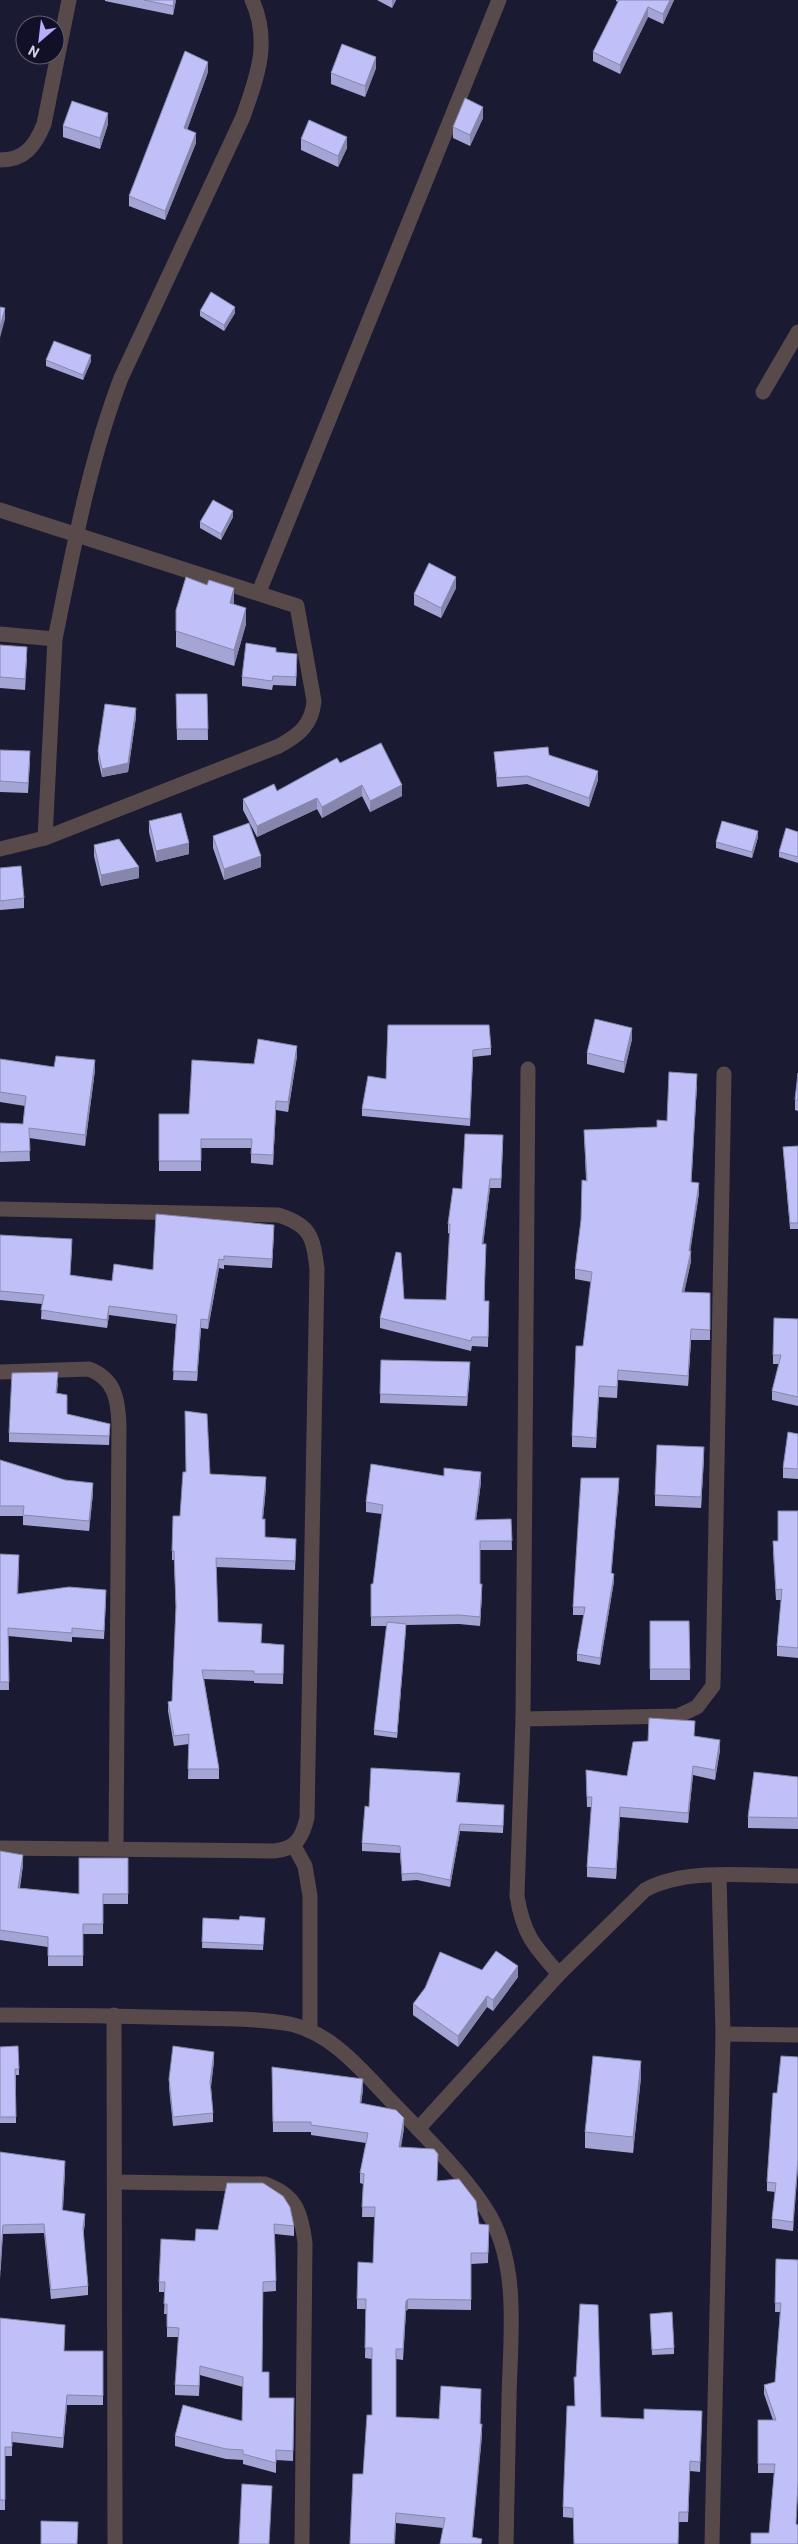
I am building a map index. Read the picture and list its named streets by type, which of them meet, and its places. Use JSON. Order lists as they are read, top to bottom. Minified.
{"north":"bottom left"}
